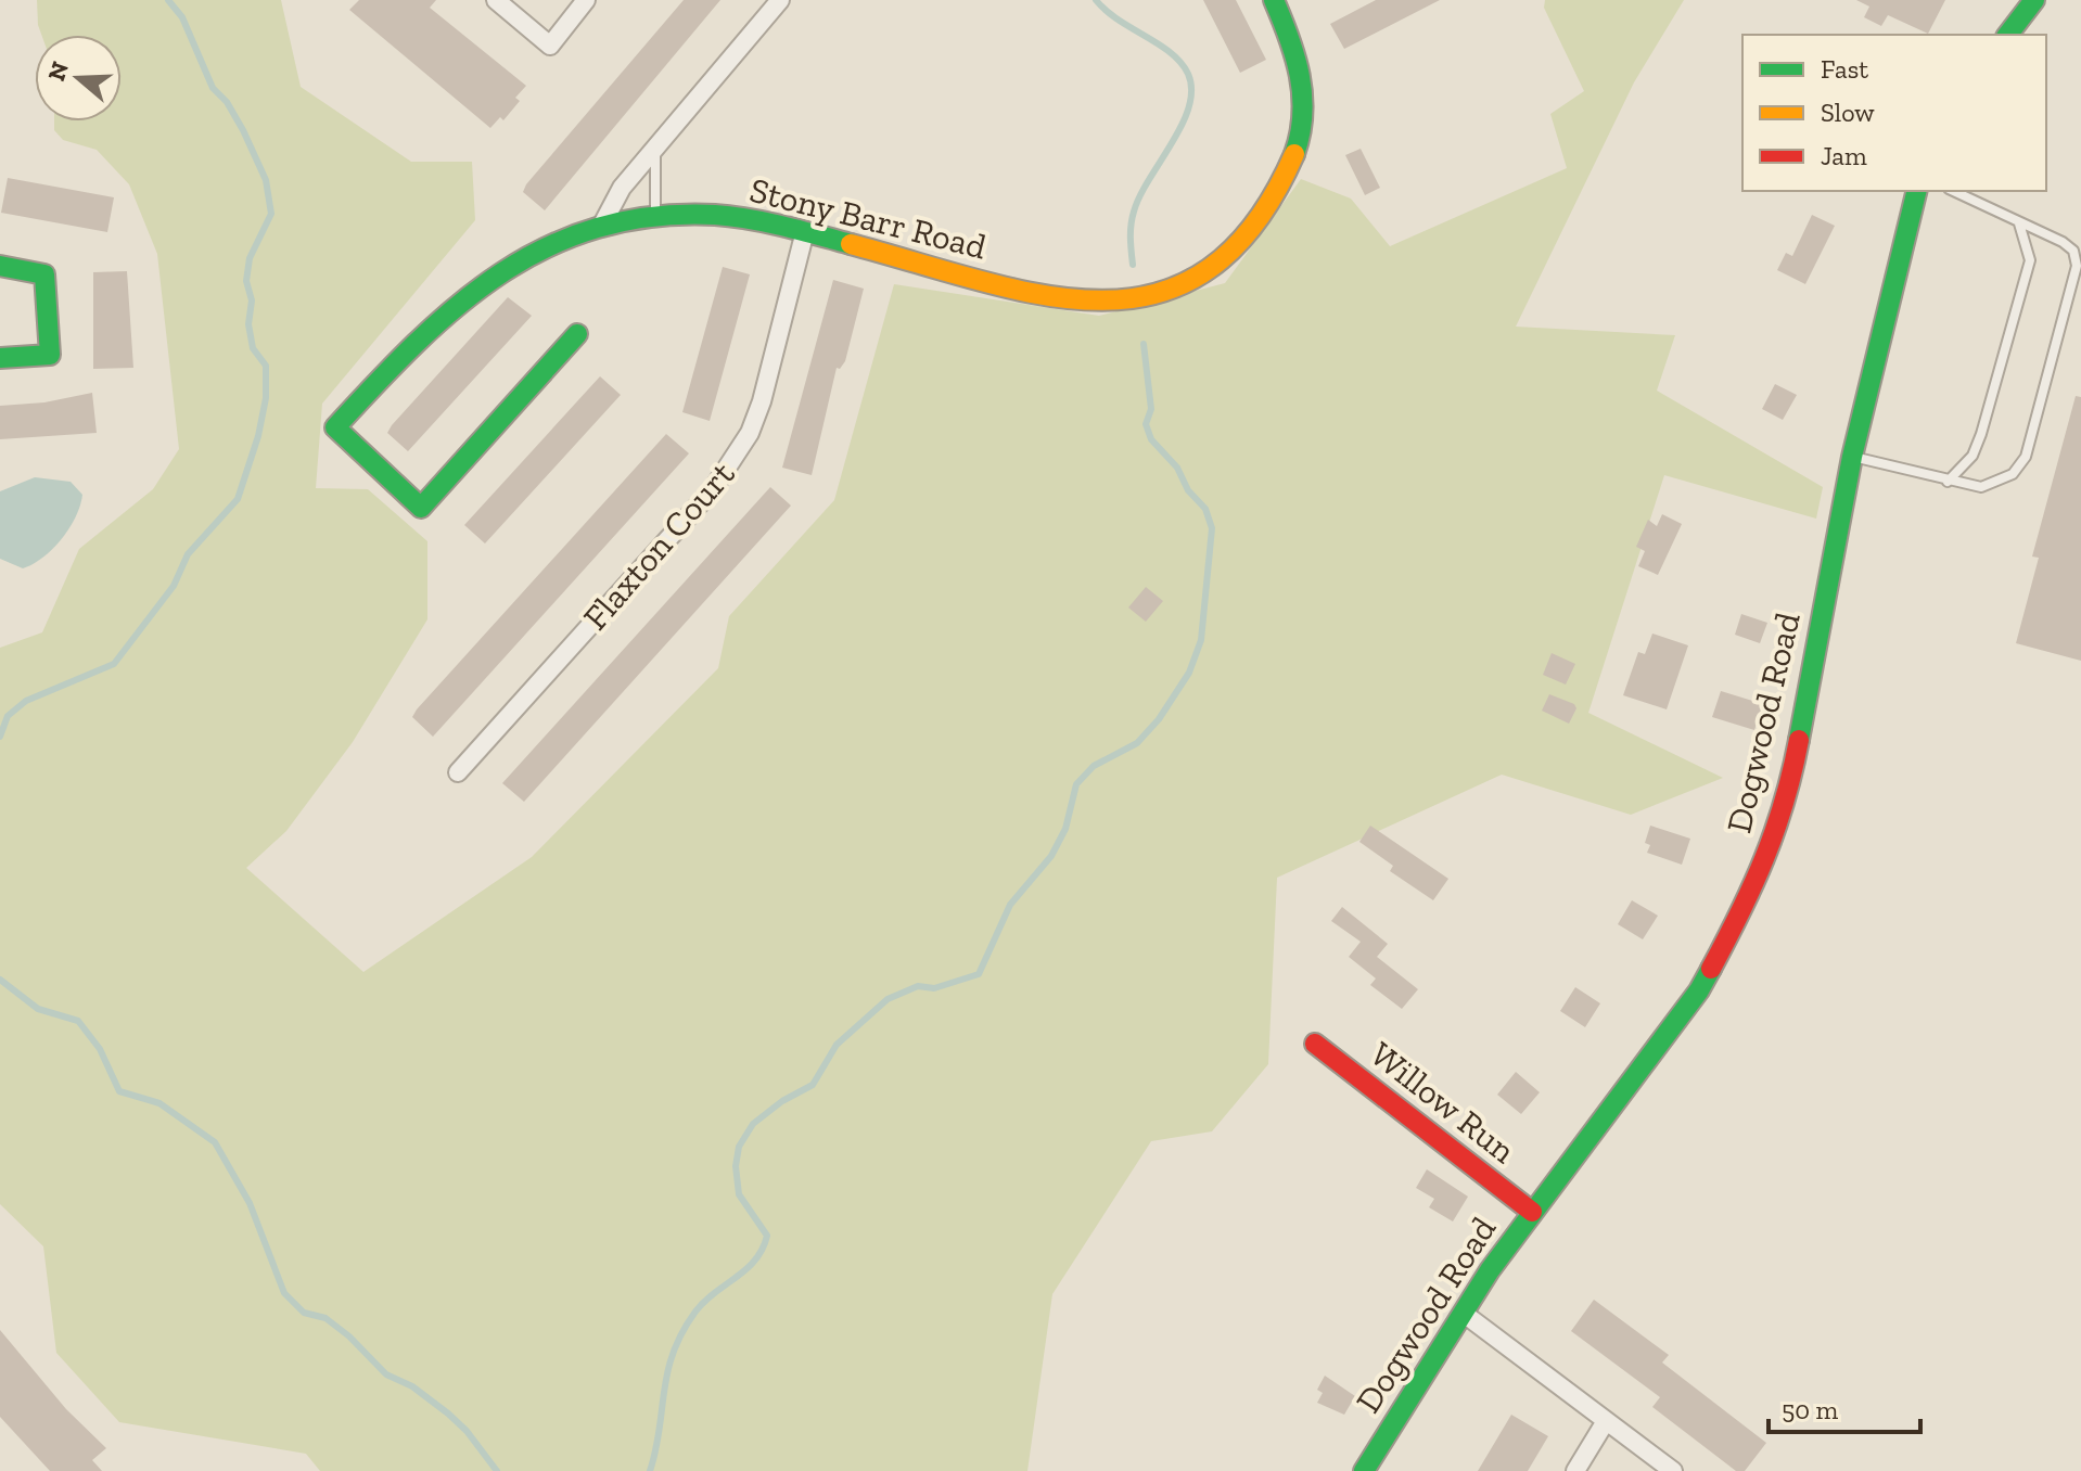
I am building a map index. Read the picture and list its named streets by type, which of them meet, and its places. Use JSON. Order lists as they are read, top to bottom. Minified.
{"streets":{"street":["Stony Barr Road","Flaxton Court","Dogwood Road","Willow Run"]},"crossings":[["Stony Barr Road","Flaxton Court"],["Dogwood Road","Willow Run"]],"legend":["Fast","Slow","Jam"],"scale_bar":"50 m","north":"left"}
